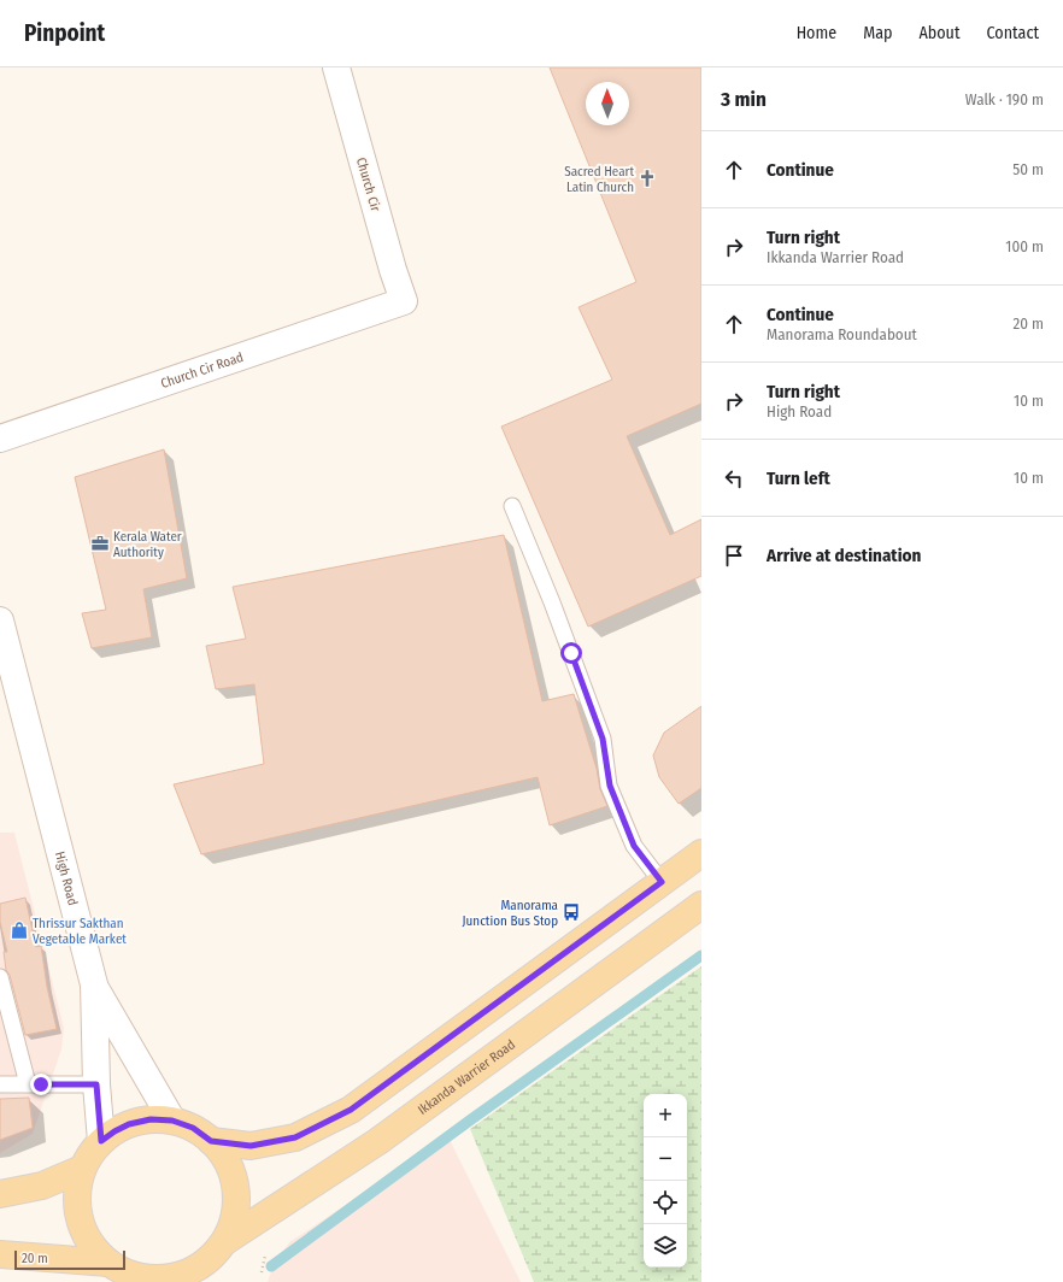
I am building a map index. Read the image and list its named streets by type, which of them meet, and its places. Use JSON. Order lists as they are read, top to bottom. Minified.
{"streets":{"main road":["Church Cir","Church Cir Road","High Road","Ikkanda Warrier Road"]},"crossings":[["Church Cir","Church Cir Road"],["High Road","Ikkanda Warrier Road"]],"places":{"church":["Sacred Heart Latin Church"],"office":["Kerala Water Authority"],"bus stop":["Manorama Junction Bus Stop"],"shop":["Thrissur Sakthan Vegetable Market"]},"scale_bar":"20 m","north":"top","page":{"header":"Pinpoint","nav":["Home","Map","About","Contact"],"heading":["3 min","Walk · 190 m"],"list":[["Continue","50 m"],["Turn right","Ikkanda Warrier Road","100 m"],["Continue","Manorama Roundabout","20 m"],["Turn right","High Road","10 m"],["Turn left","10 m"],"Arrive at destination"],"map_buttons":["+","−"],"scale":"20 m"}}
